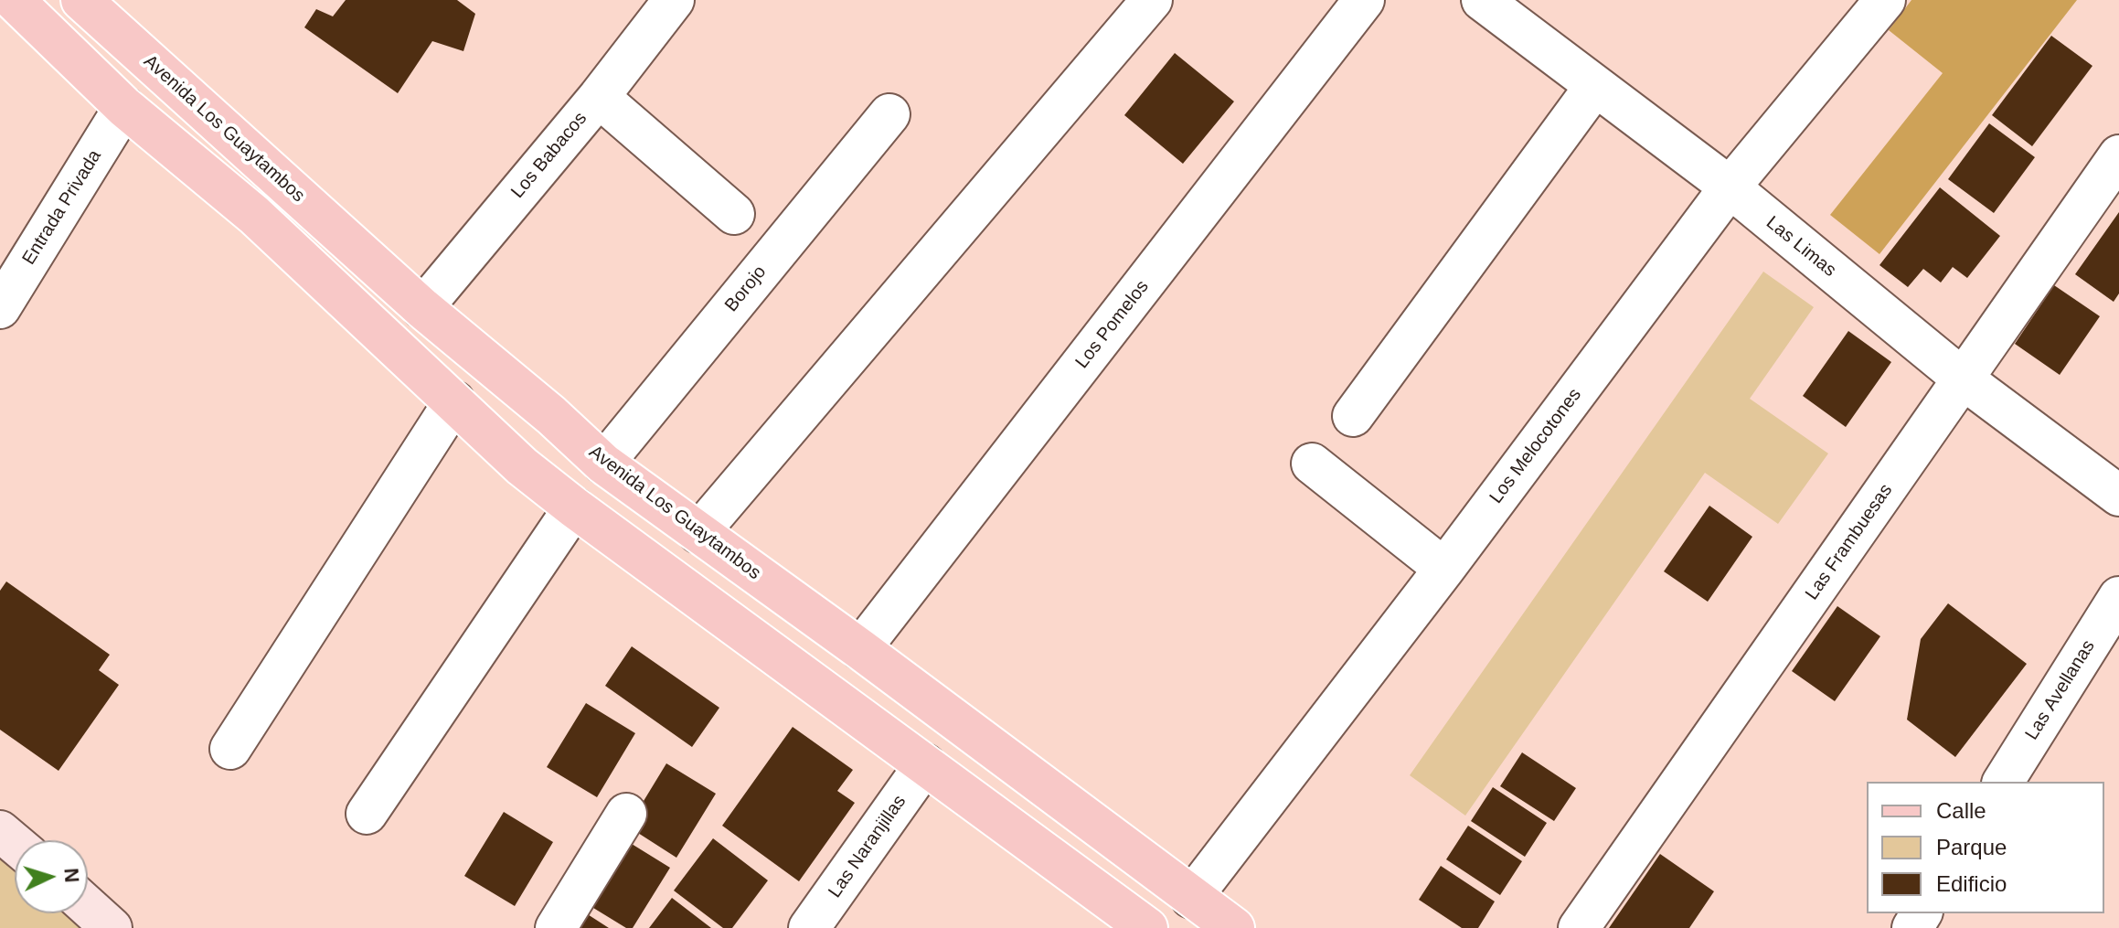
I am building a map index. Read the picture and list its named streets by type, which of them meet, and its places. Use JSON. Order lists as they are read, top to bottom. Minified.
{"streets":{"main road":["Avenida Los Guaytambos"],"street":["Los Babacos","Entrada Privada","Las Limas","Borojo","Los Pomelos","Los Melocotones","Las Frambuesas","Las Avellanas","Las Naranjillas"]},"crossings":[["Avenida Los Guaytambos","Los Babacos"],["Avenida Los Guaytambos","Borojo"],["Avenida Los Guaytambos","Los Pomelos"],["Avenida Los Guaytambos","Los Melocotones"],["Las Limas","Los Melocotones"],["Las Limas","Las Frambuesas"]],"legend":["Calle","Parque","Edificio"],"north":"right"}
